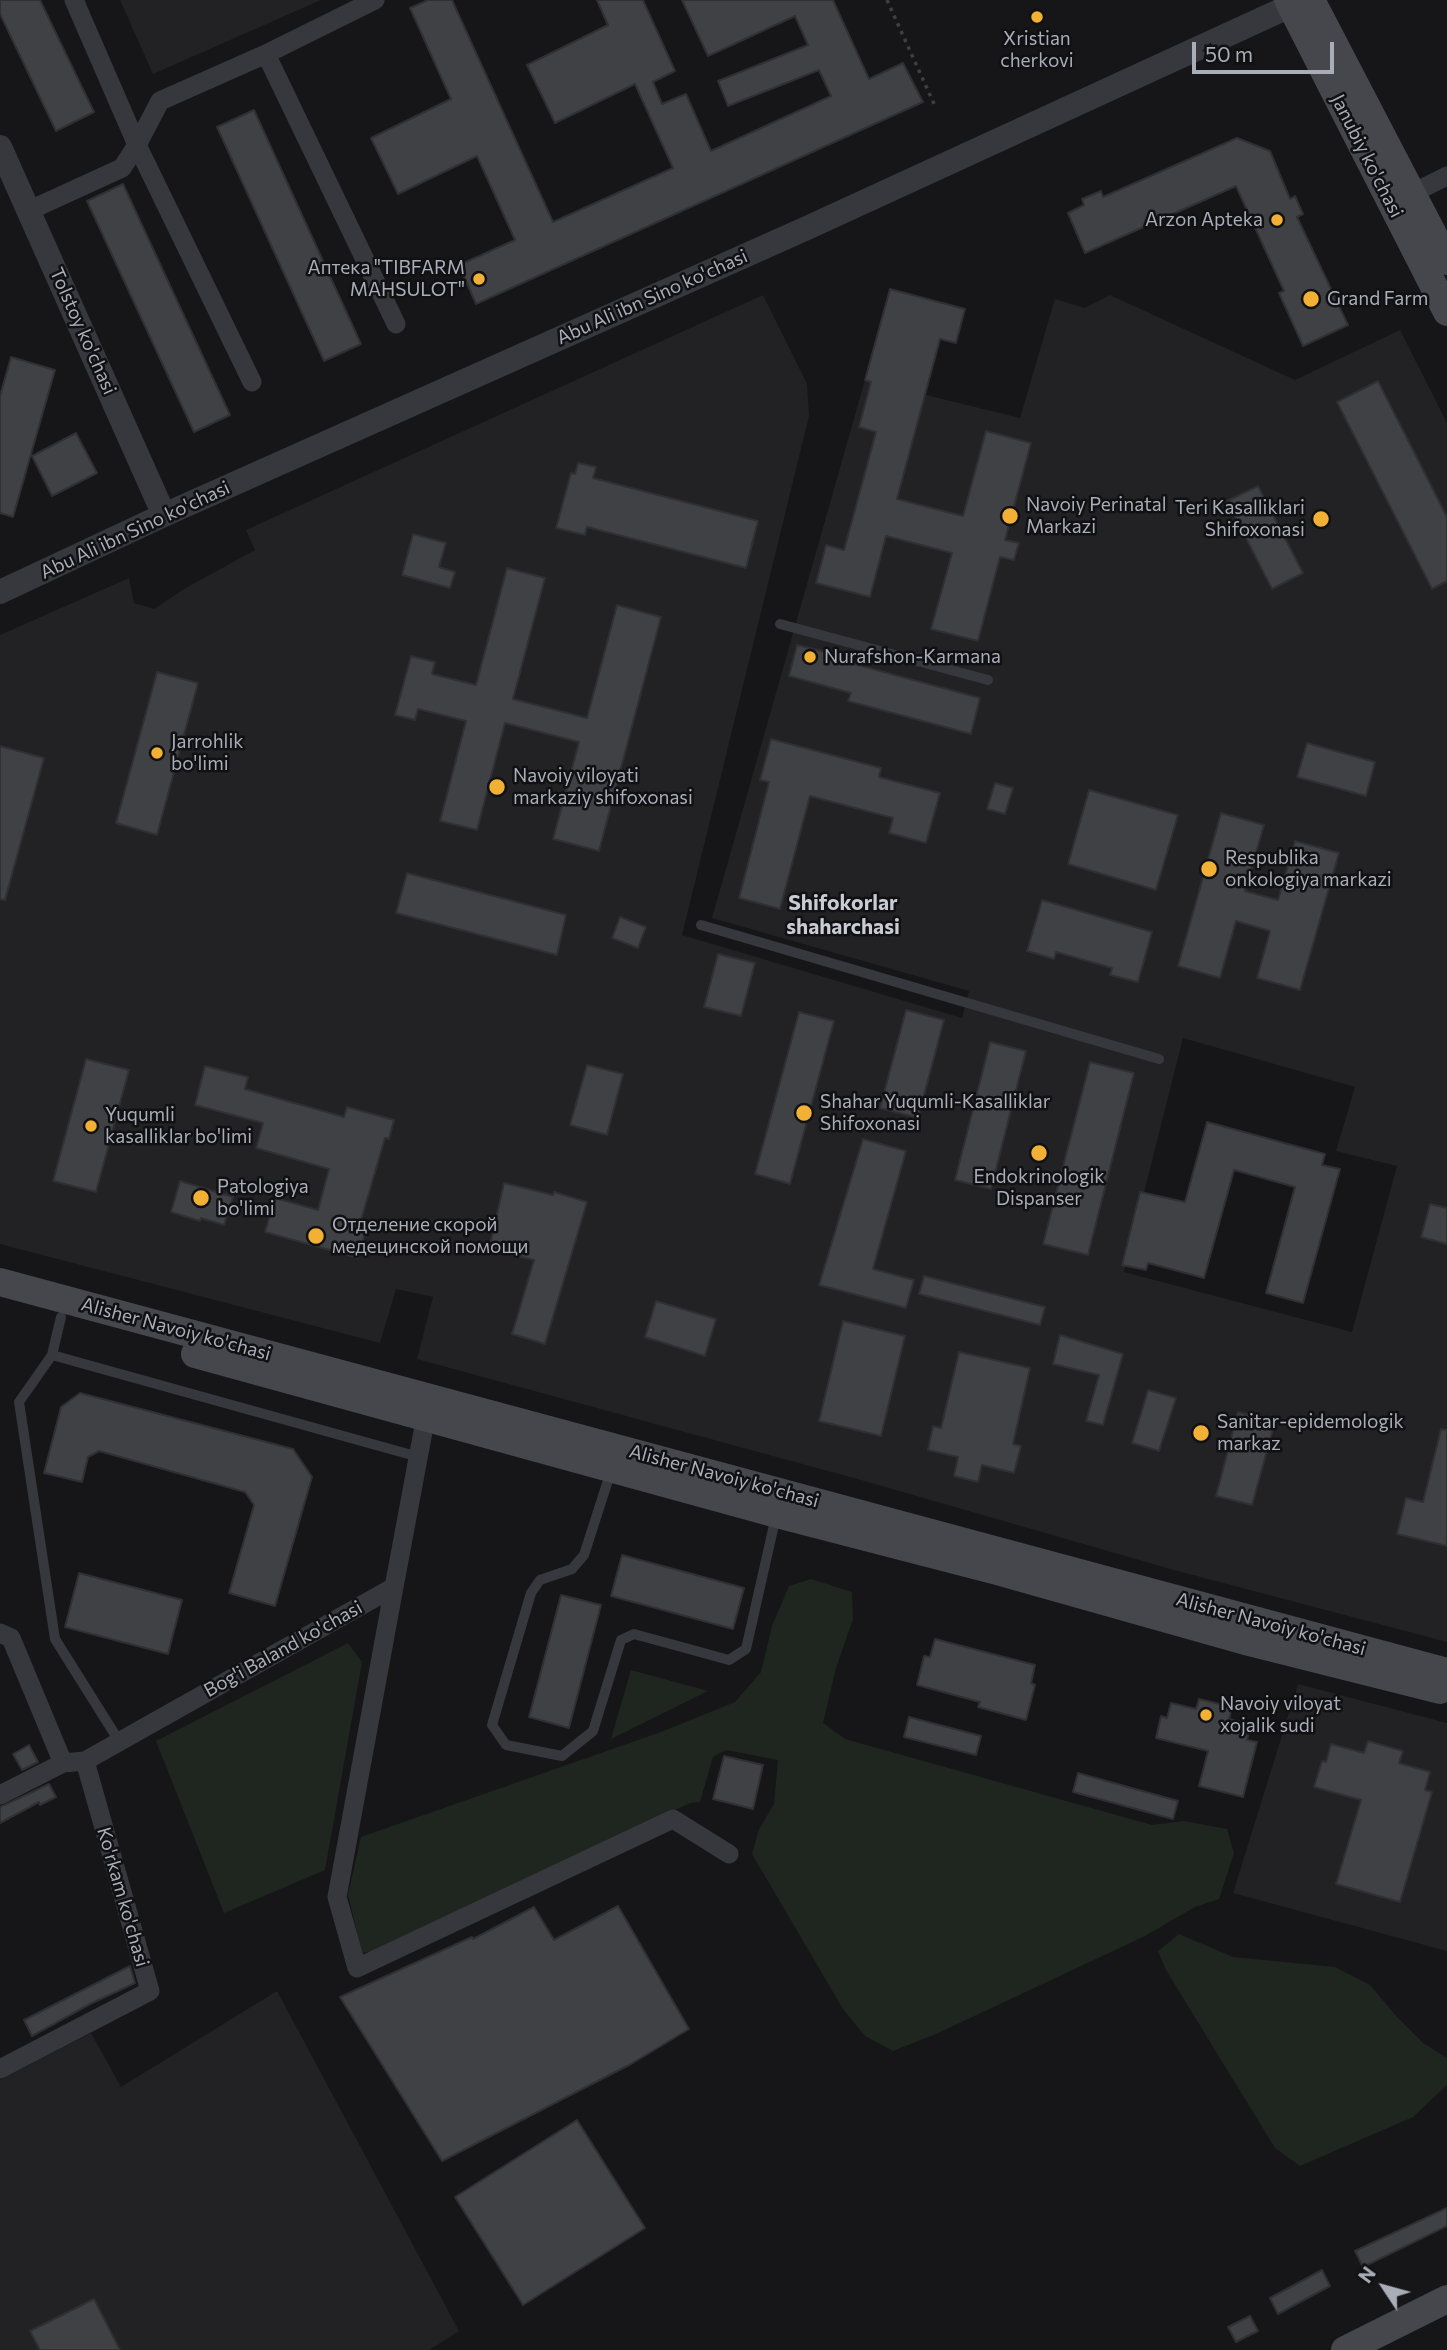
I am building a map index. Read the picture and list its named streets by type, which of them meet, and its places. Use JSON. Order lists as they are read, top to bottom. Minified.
{"streets":{"main road":["Janubiy ko'chasi","Alisher Navoiy ko'chasi"],"street":["Abu Ali ibn Sino ko'chasi","Tolstoy ko'chasi","Bog'i Baland ko'chasi","Ko'rkam ko'chasi"]},"crossings":[["Janubiy ko'chasi","Abu Ali ibn Sino ko'chasi"],["Abu Ali ibn Sino ko'chasi","Tolstoy ko'chasi"],["Bog'i Baland ko'chasi","Ko'rkam ko'chasi"]],"districts":["Shifokorlar shaharchasi"],"places":["Xristian cherkovi","Arzon Apteka","Аптека \"TIBFARM MAHSULOT\"","Grand Farm","Navoiy Perinatal Markazi","Teri Kasalliklari Shifoxonasi","Nurafshon-Karmana","Jarrohlik bo'limi","Navoiy viloyati markaziy shifoxonasi","Respublika onkologiya markazi","Shahar Yuqumli-Kasalliklar Shifoxonasi","Yuqumli kasalliklar bo'limi","Endokrinologik Dispanser","Patologiya bo'limi","Отделение скорой медецинской помощи","Sanitar-epidemologik markaz","Navoiy viloyat xojalik sudi"],"scale_bar":"50 m","north":"top left"}
